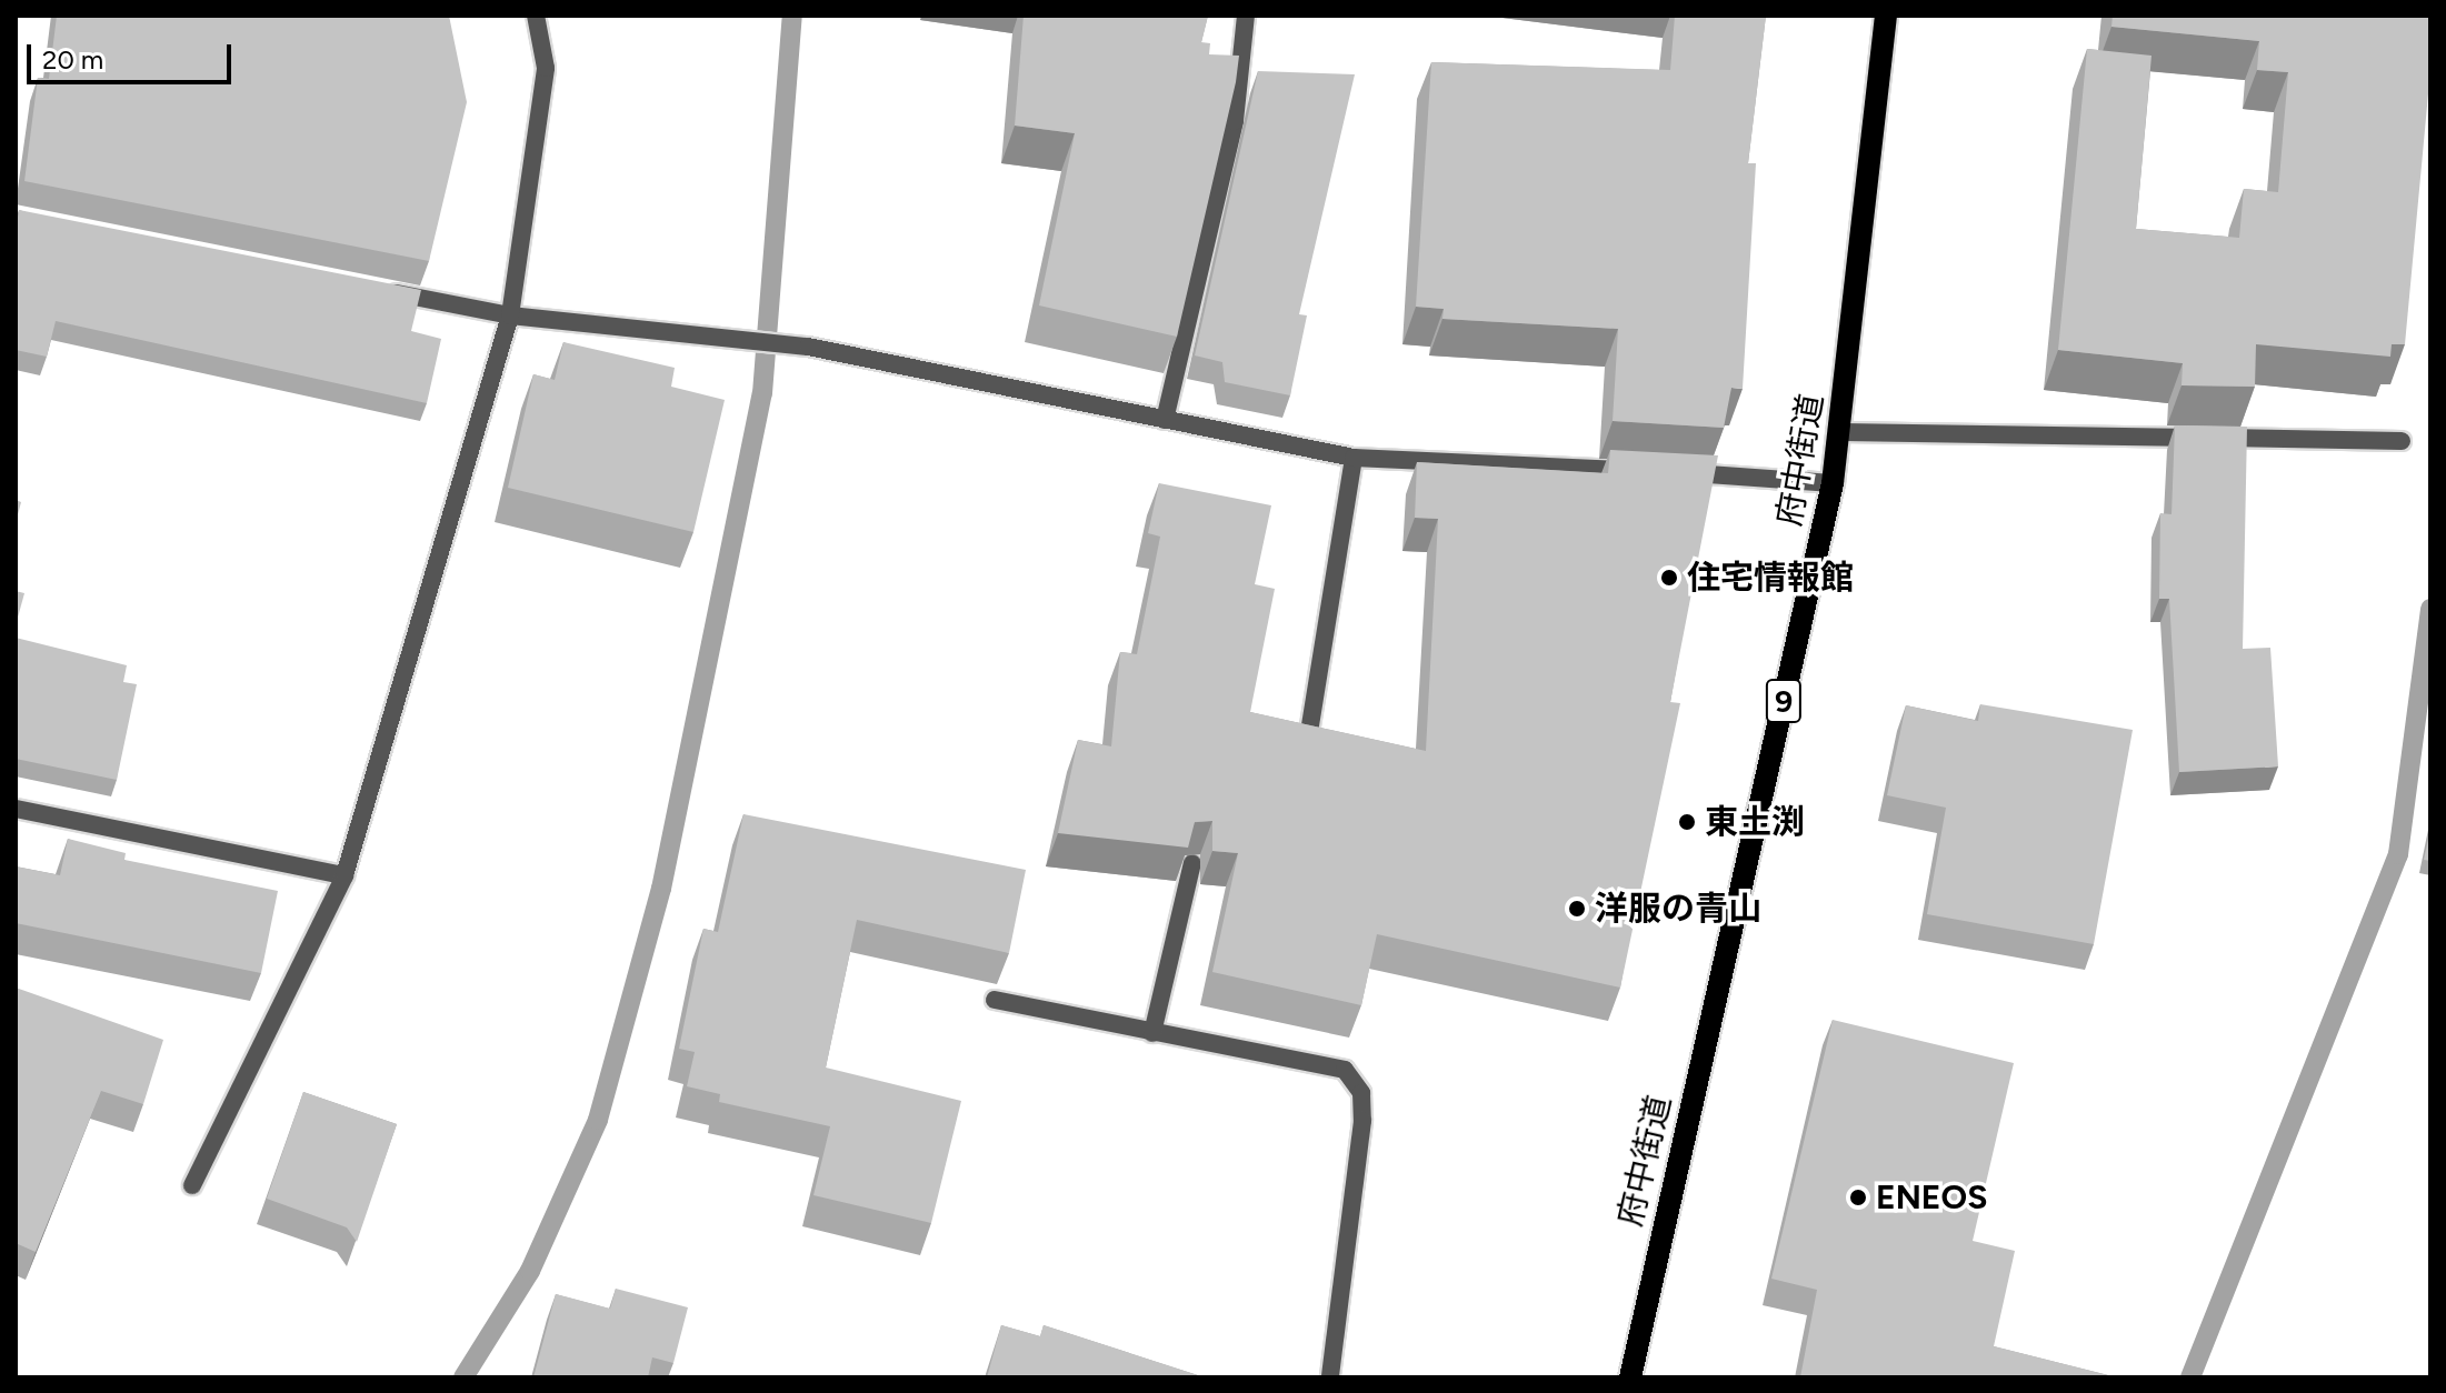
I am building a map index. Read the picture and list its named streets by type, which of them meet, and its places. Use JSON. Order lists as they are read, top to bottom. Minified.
{"streets":{"main road":["府中街道","9"]},"places":["住宅情報館","東土渕","洋服の青山","ENEOS"],"scale_bar":"20 m"}
